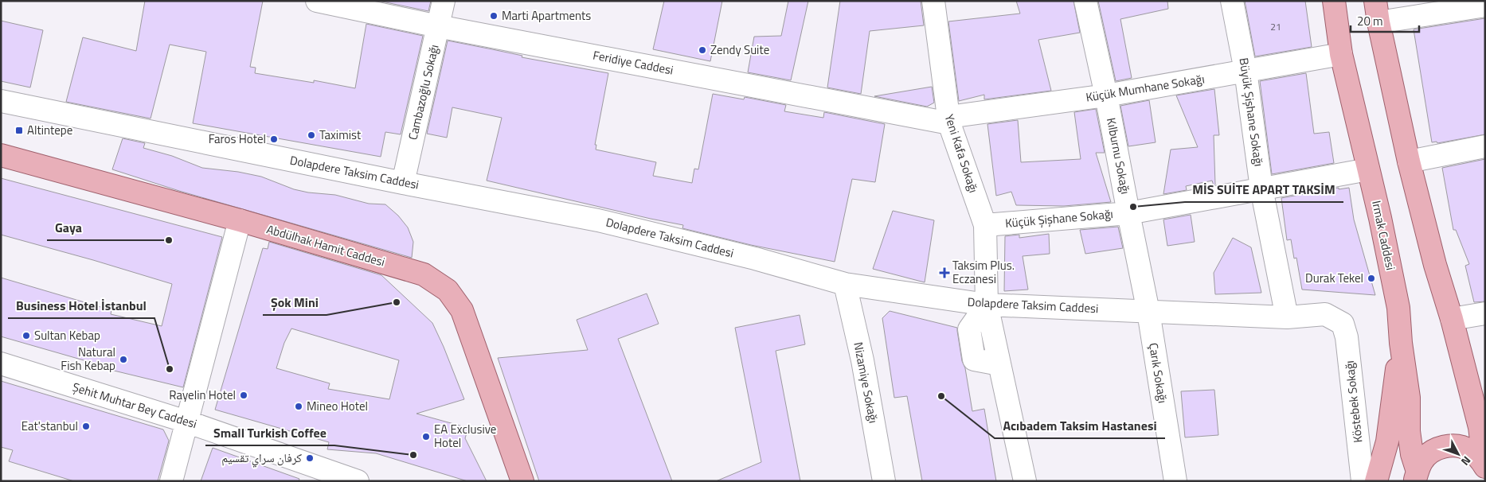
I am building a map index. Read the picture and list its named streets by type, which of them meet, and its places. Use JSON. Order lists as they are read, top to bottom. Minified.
{"streets":{"main road":["Irmak Caddesi","Abdülhak Hamit Caddesi"],"street":["Feridiye Caddesi","Küçük Mumhane Sokağı","Cambazoğlu Sokağı","Büyük Şişhane Sokağı","Yeni Kafa Sokağı","Kılburnu Sokağı","Dolapdere Taksim Caddesi","Küçük Şişhane Sokağı","Çarık Sokağı","Nizamiye Sokağı","Köstebek Sokağı","Şehit Muhtar Bey Caddesi"]},"crossings":[["Feridiye Caddesi","Küçük Mumhane Sokağı"],["Feridiye Caddesi","Cambazoğlu Sokağı"],["Feridiye Caddesi","Yeni Kafa Sokağı"],["Küçük Mumhane Sokağı","Büyük Şişhane Sokağı"],["Küçük Mumhane Sokağı","Yeni Kafa Sokağı"],["Küçük Mumhane Sokağı","Kılburnu Sokağı"],["Küçük Mumhane Sokağı","Irmak Caddesi"],["Cambazoğlu Sokağı","Dolapdere Taksim Caddesi"],["Büyük Şişhane Sokağı","Dolapdere Taksim Caddesi"],["Büyük Şişhane Sokağı","Küçük Şişhane Sokağı"],["Yeni Kafa Sokağı","Dolapdere Taksim Caddesi"],["Yeni Kafa Sokağı","Küçük Şişhane Sokağı"],["Kılburnu Sokağı","Dolapdere Taksim Caddesi"],["Kılburnu Sokağı","Küçük Şişhane Sokağı"],["Kılburnu Sokağı","Çarık Sokağı"],["Dolapdere Taksim Caddesi","Çarık Sokağı"],["Dolapdere Taksim Caddesi","Nizamiye Sokağı"],["Dolapdere Taksim Caddesi","Köstebek Sokağı"],["Küçük Şişhane Sokağı","Irmak Caddesi"]],"places":{"other":["Marti Apartments","Zendy Suite","Taximist","Faros Hotel","MİS SUİTE APART TAKSİM","Gaya","Durak Tekel","Şok Mini","Sultan Kebap","Natural Fish Kebap","Business Hotel İstanbul","Rayelin Hotel","Acıbadem Taksim Hastanesi","Mineo Hotel","Eat'stanbul","EA Exclusive Hotel","Small Turkish Coffee","كرفان سراي تقسيم"],"transit":["Altintepe"],"health":["Taksim Plus. Eczanesi"]},"house_numbers":["21"],"scale_bar":"20 m","north":"bottom right"}
